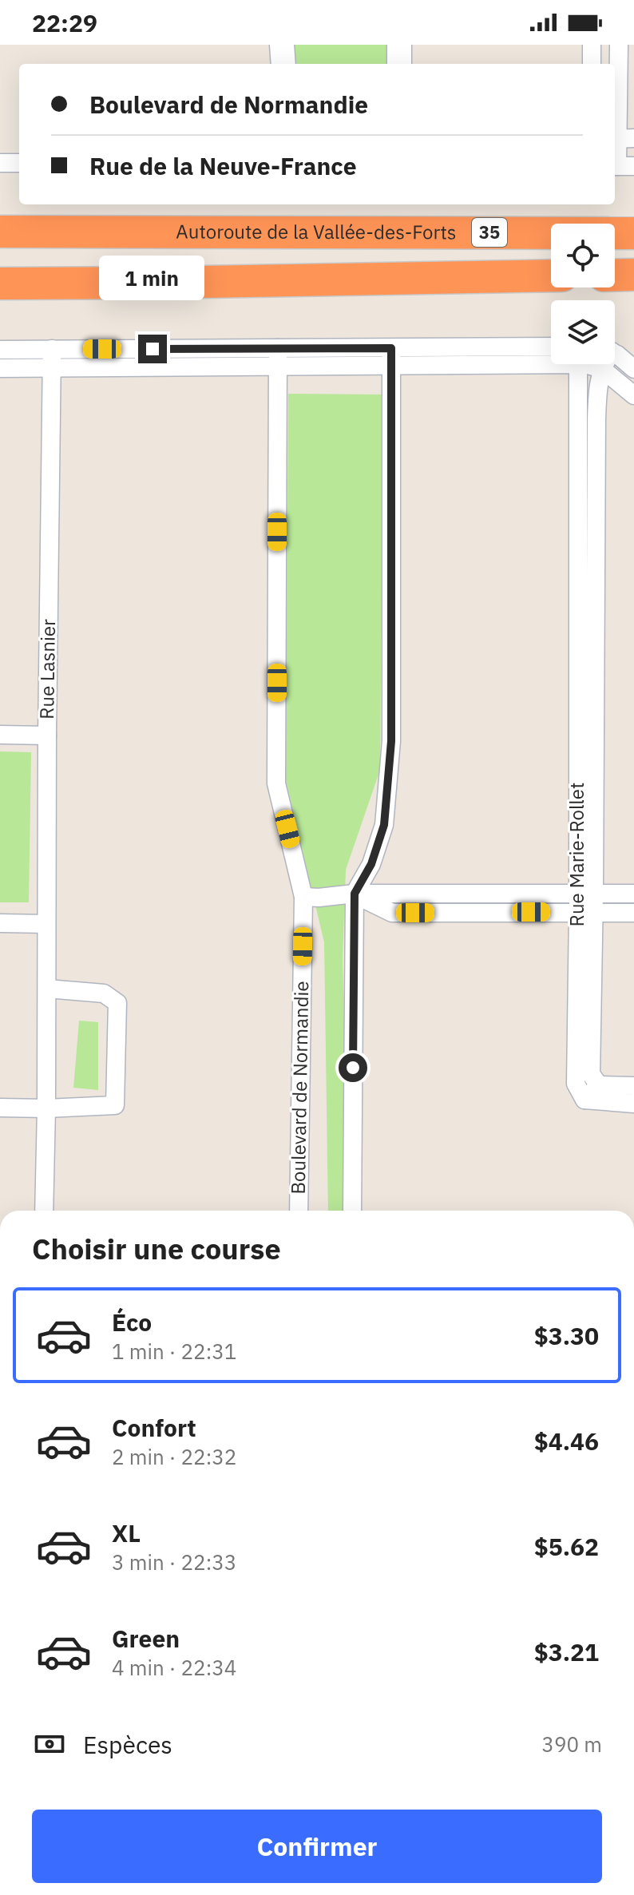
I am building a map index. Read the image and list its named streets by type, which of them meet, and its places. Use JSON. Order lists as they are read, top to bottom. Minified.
{"streets":{"highway":["Autoroute de la Vallée-des-Forts","35"],"street":["Rue Lasnier","Rue Marie-Rollet","Boulevard de Normandie"]},"page":{"status":"22:29","banner":["Boulevard de Normandie","Rue de la Neuve-France"],"bubble":"1 min","heading":"Choisir une course","list":[{"name":"Éco","note":"1 min · 22:31","value":"$3.30"},{"name":"Confort","note":"2 min · 22:32","value":"$4.46"},{"name":"XL","note":"3 min · 22:33","value":"$5.62"},{"name":"Green","note":"4 min · 22:34","value":"$3.21"}],"pay":["Espèces","390 m"],"buttons":"Confirmer"}}
